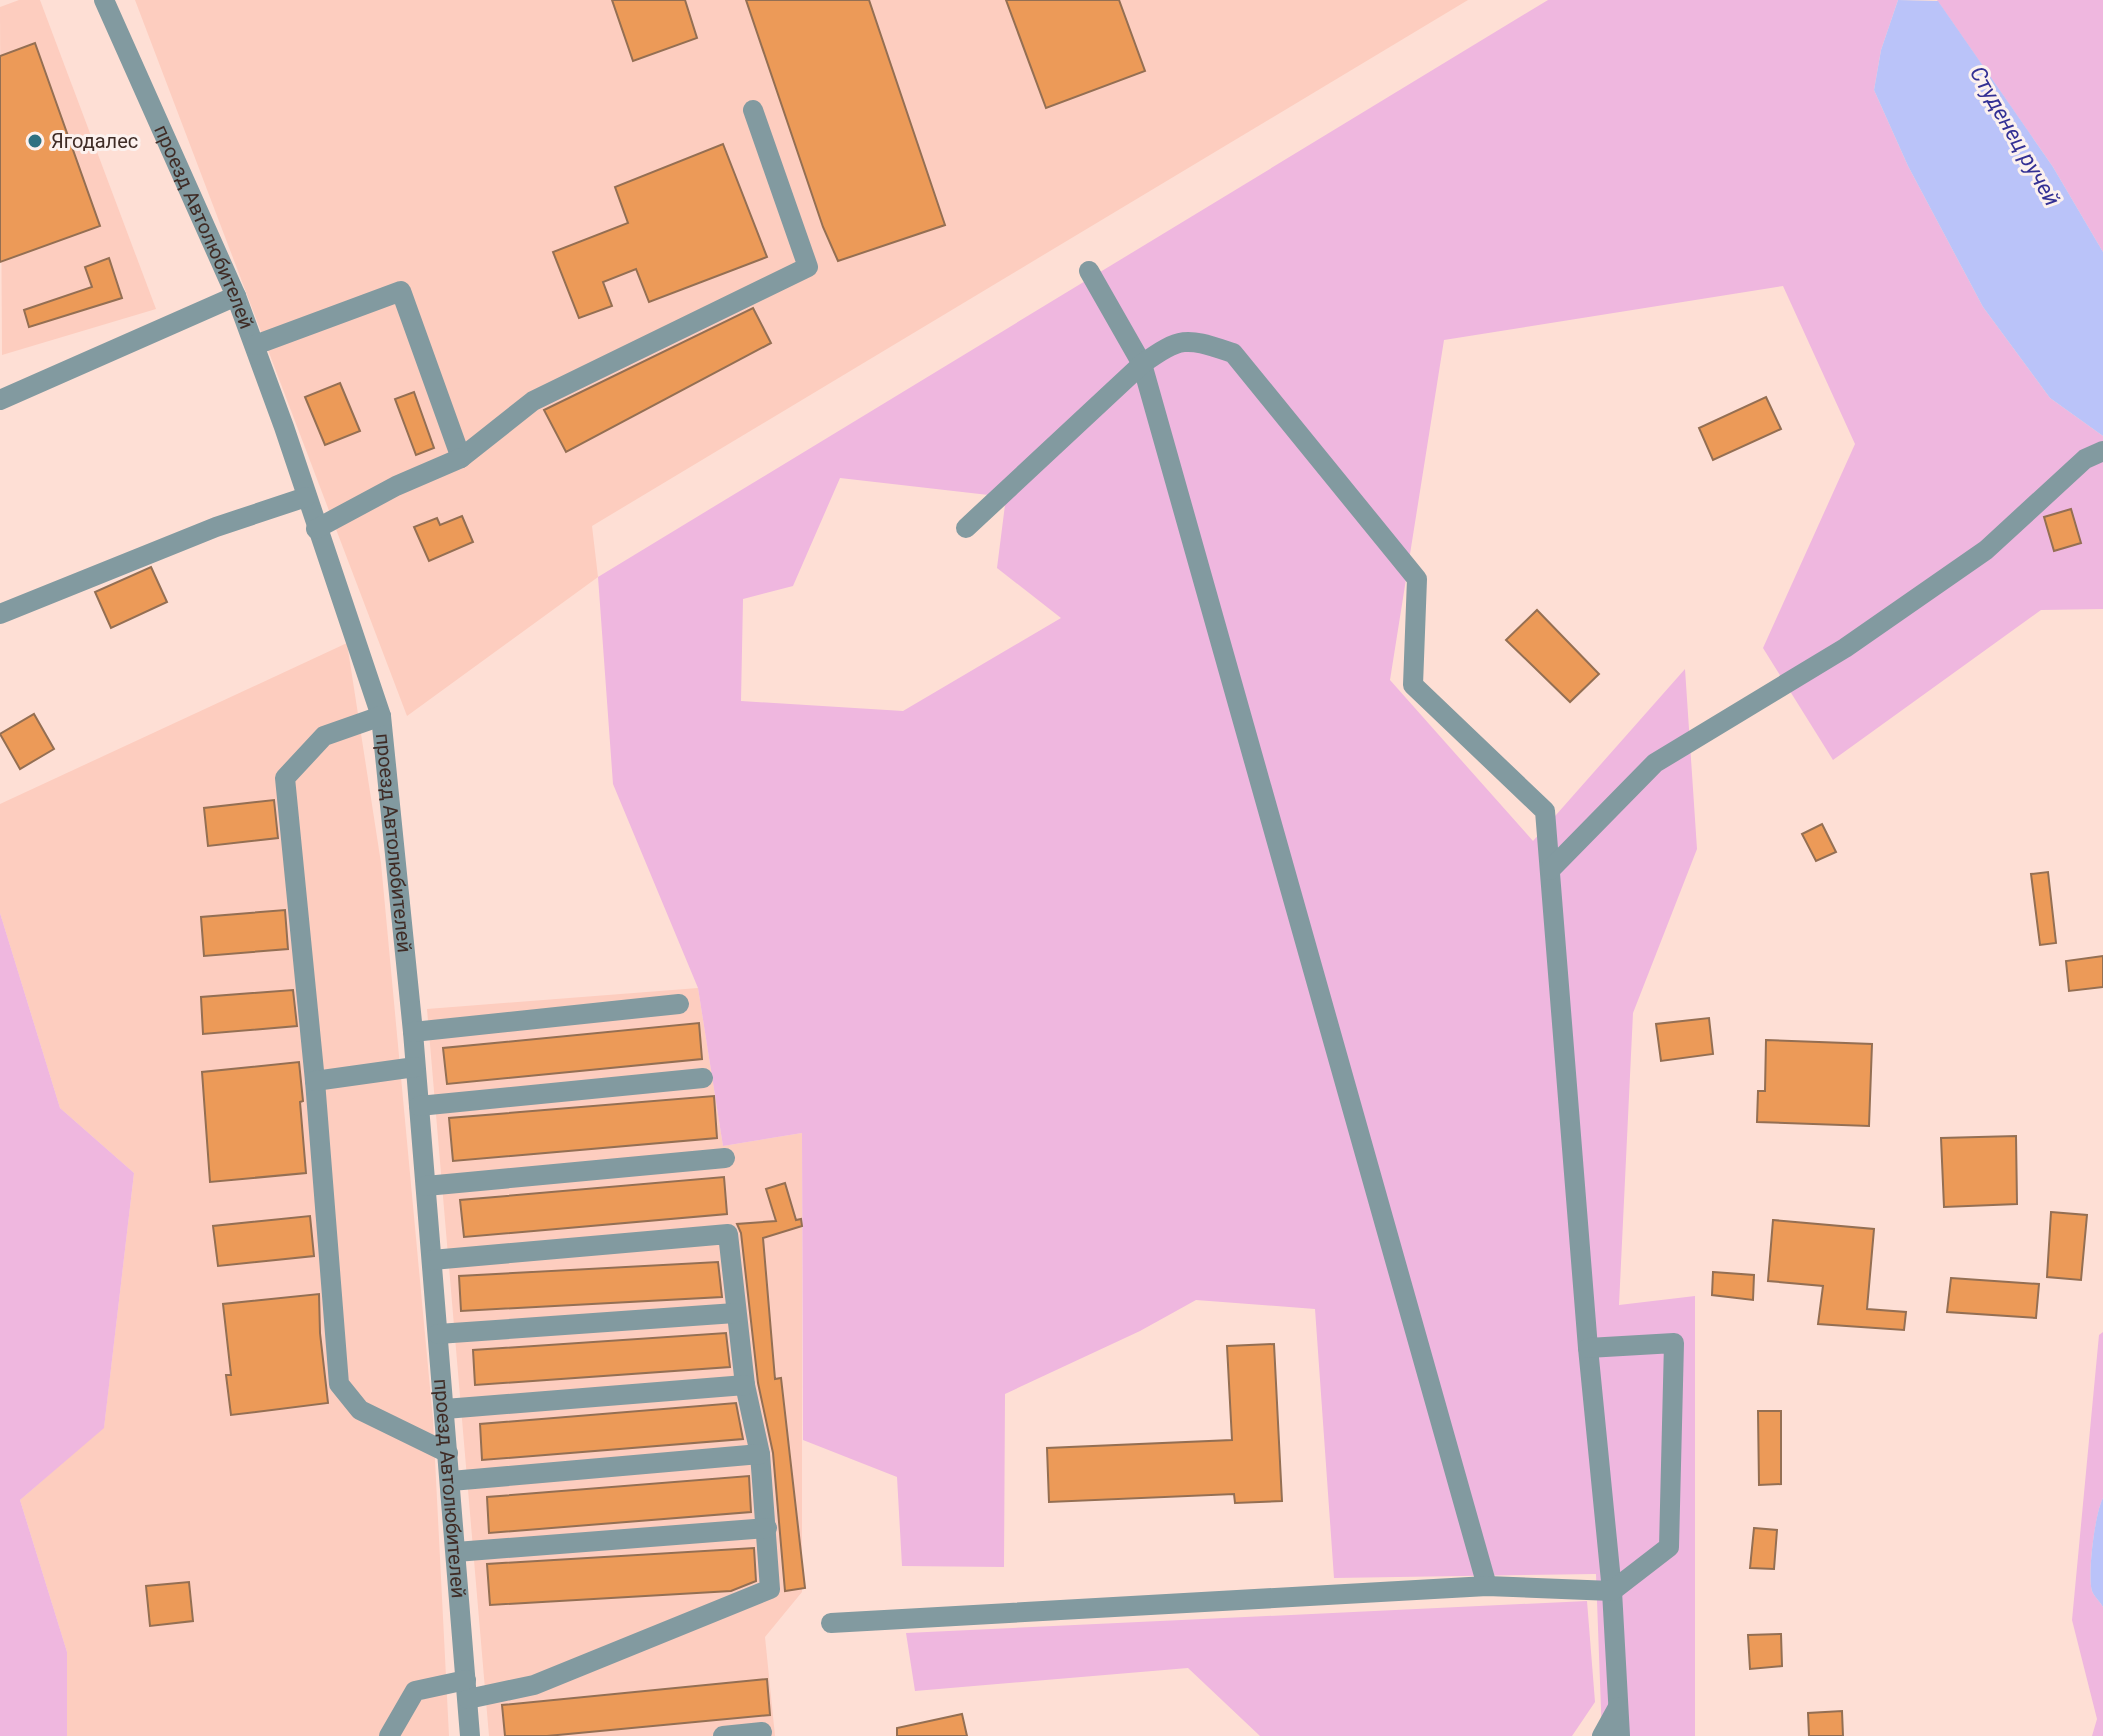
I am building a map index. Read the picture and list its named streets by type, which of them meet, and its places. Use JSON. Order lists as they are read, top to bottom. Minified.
{"streets":{"street":["проезд Автолюбителей"]},"water":["Студенец ручей"],"places":["Ягодалес"]}
